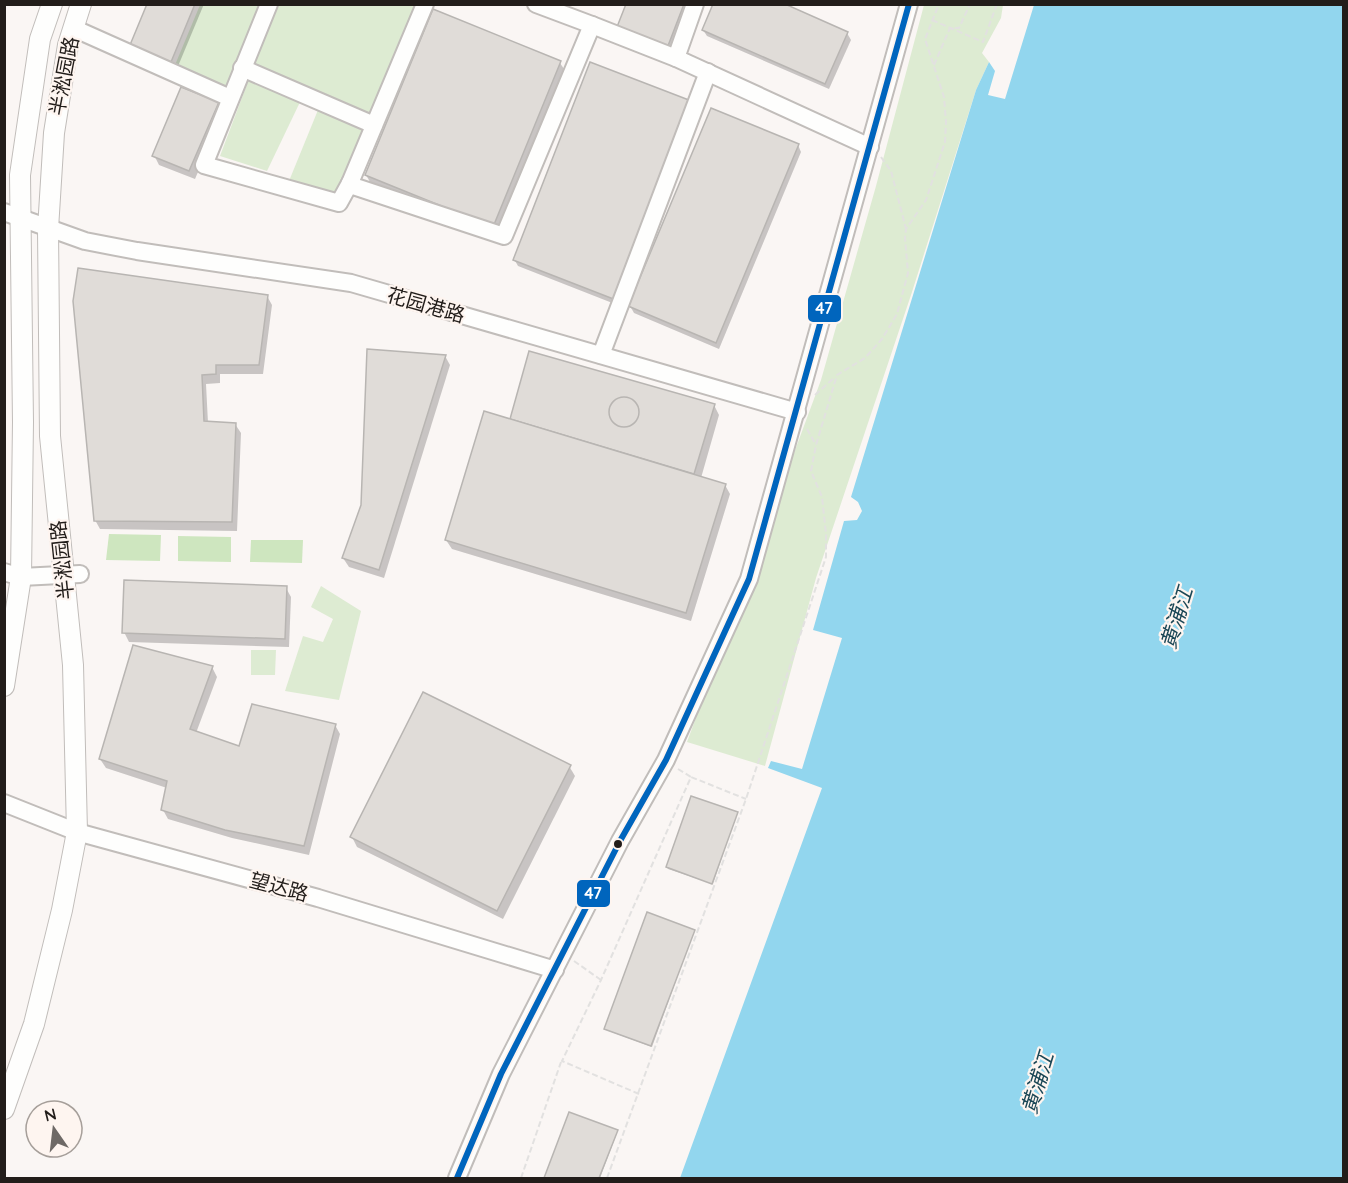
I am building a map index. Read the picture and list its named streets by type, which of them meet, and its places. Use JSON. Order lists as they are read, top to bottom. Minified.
{"streets":{"main road":["半淞园路"],"street":["花园港路","望达路"]},"crossings":[["半淞园路","花园港路"],["半淞园路","望达路"]],"water":["黄浦江"],"lines":["transit line 47"],"north":"top"}
